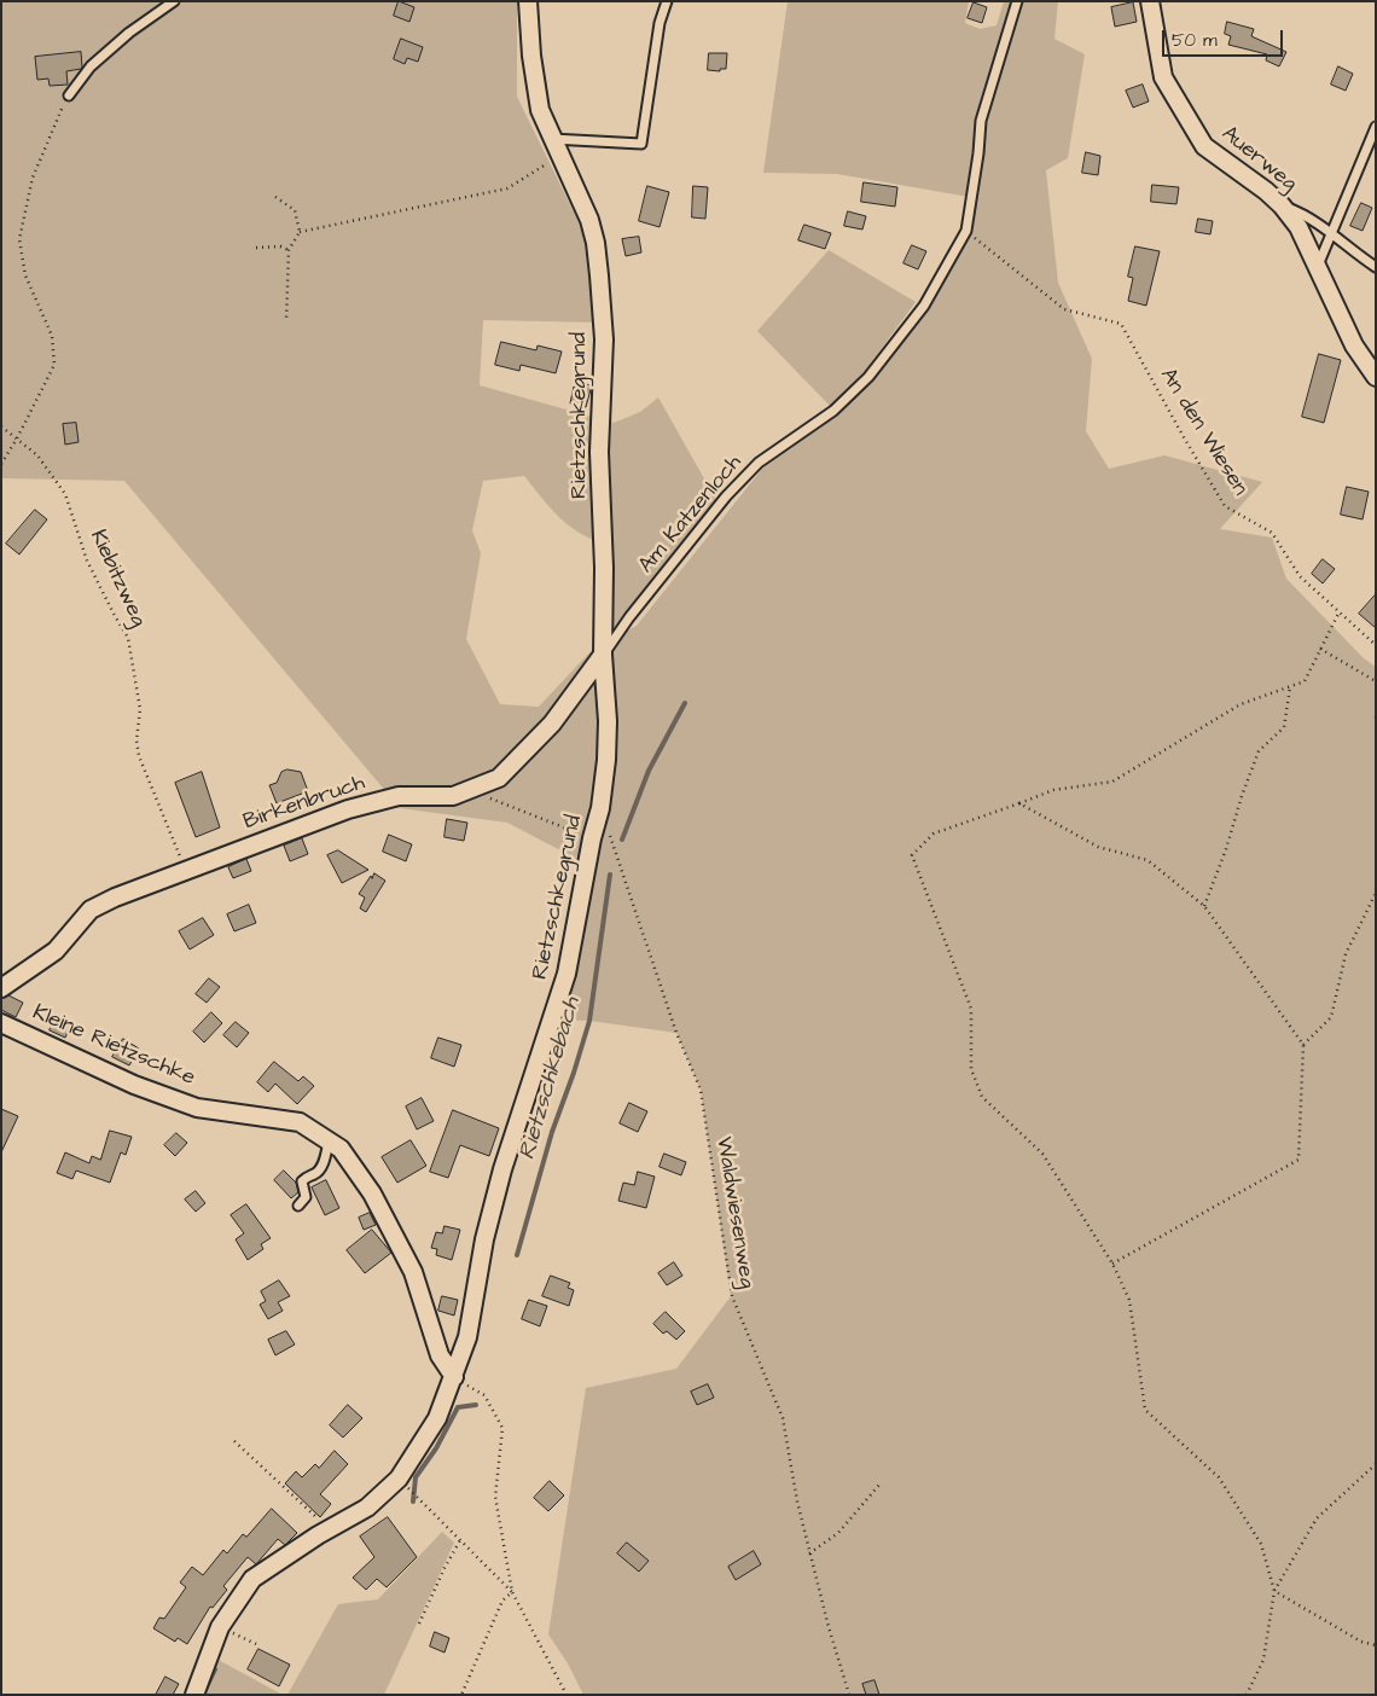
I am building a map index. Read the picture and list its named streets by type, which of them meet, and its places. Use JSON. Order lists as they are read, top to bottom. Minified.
{"streets":{"street":["Auerweg","Rietzschkegrund","Birkenbruch","Kleine Rietzschke"],"lane":["Am Katzenloch"],"path":["An den Wiesen","Kiebitzweg","Waldwiesenweg"]},"crossings":[["Rietzschkegrund","Am Katzenloch"],["Rietzschkegrund","Birkenbruch"],["Rietzschkegrund","Kleine Rietzschke"],["Rietzschkegrund","Waldwiesenweg"],["An den Wiesen","Am Katzenloch"],["Am Katzenloch","Birkenbruch"],["Kiebitzweg","Birkenbruch"]],"water":["Rietzschkebach"],"scale_bar":"50 m"}
